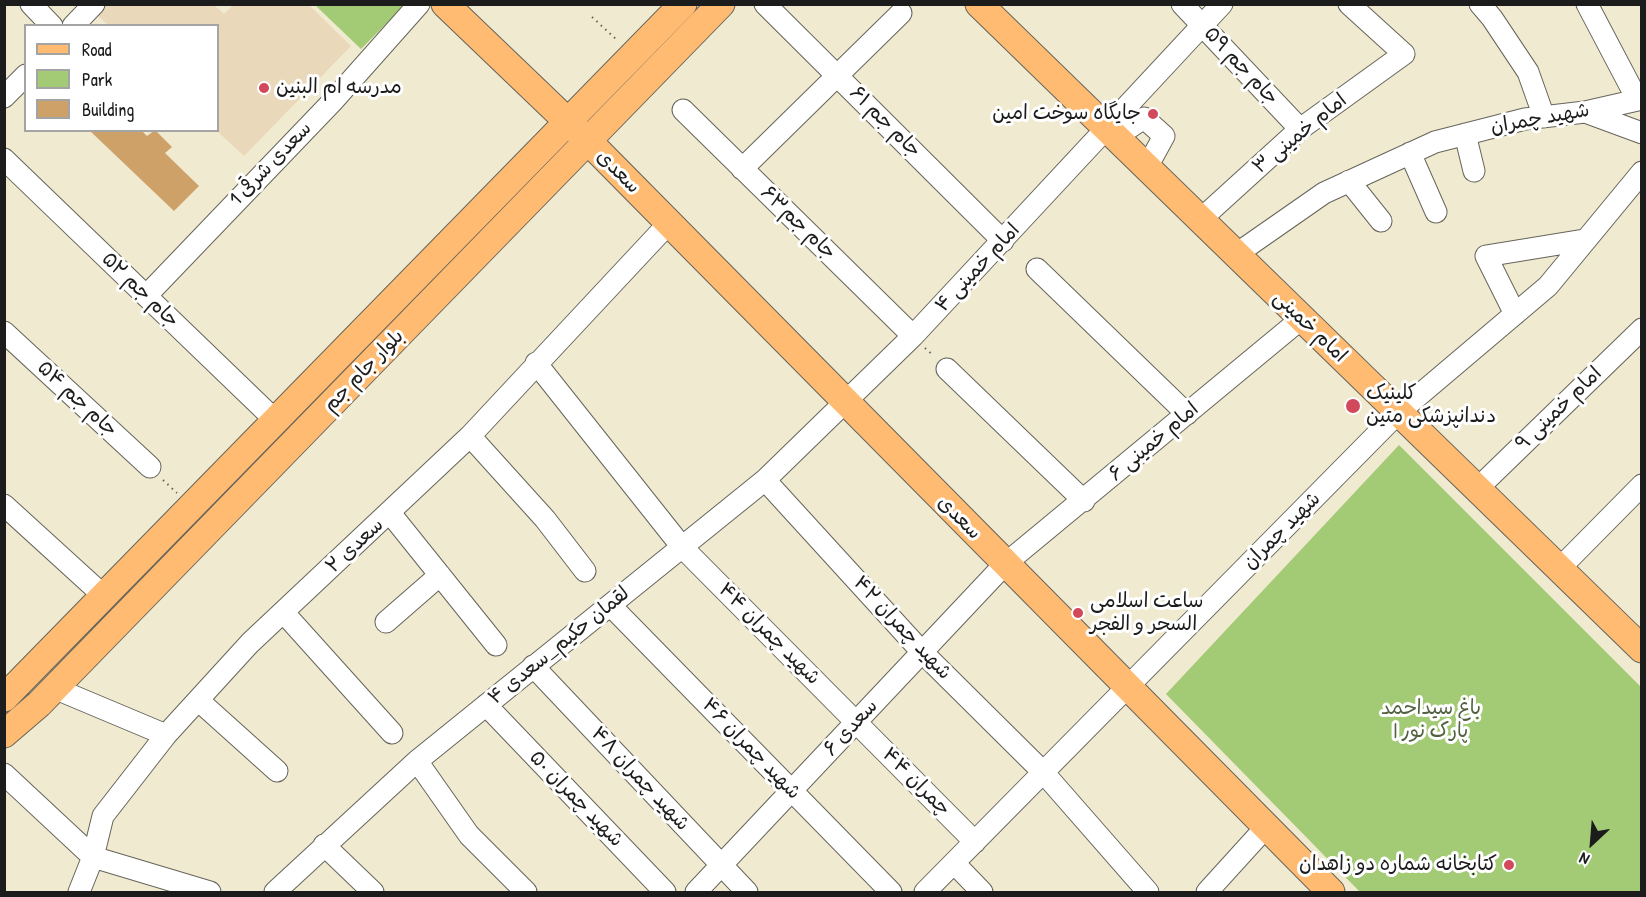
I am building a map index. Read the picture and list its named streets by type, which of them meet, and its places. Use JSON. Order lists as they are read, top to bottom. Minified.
{"streets":{"main road":["سعدی","امام خمینی","بلوار جام جم"],"street":["جام جم ۵۹","شهید چمران","جام جم ۶۱","امام خمینی ۳","سعدی شرقی 1","جام جم۶۳","امام خمینی ۴","جام جم ۵۲","جام جم ۵۴","امام خمینی ۹","امام خمینی ۶","سعدی ۲","شهید چمران ۴۲","شهید چمران ۴۴","لقمان حکیم_سعدی ۴","سعدی ۶","شهید چمران ۴۶","شهید چمران ۴۸","چمران ۴۴","شهید چمران ۵۰"]},"crossings":[["جام جم ۵۹","امام خمینی ۳"],["شهید چمران","سعدی"],["شهید چمران","امام خمینی"],["شهید چمران","شهید چمران ۴۲"],["شهید چمران","چمران ۴۴"],["جام جم ۶۱","امام خمینی ۴"],["امام خمینی ۳","امام خمینی"],["سعدی شرقی 1","جام جم ۵۲"],["سعدی","امام خمینی ۴"],["سعدی","بلوار جام جم"],["سعدی","امام خمینی ۶"],["سعدی","سعدی ۲"],["سعدی","لقمان حکیم_سعدی ۴"],["سعدی","سعدی ۶"],["جام جم۶۳","امام خمینی ۴"],["امام خمینی ۴","امام خمینی"],["امام خمینی ۴","لقمان حکیم_سعدی ۴"],["جام جم ۵۲","بلوار جام جم"],["امام خمینی","امام خمینی ۹"],["امام خمینی","امام خمینی ۶"],["امام خمینی ۶","سعدی ۶"],["سعدی ۲","شهید چمران ۴۴"],["شهید چمران ۴۲","لقمان حکیم_سعدی ۴"],["شهید چمران ۴۲","سعدی ۶"],["شهید چمران ۴۴","لقمان حکیم_سعدی ۴"],["شهید چمران ۴۴","سعدی ۶"],["شهید چمران ۴۴","چمران ۴۴"],["لقمان حکیم_سعدی ۴","شهید چمران ۴۶"],["لقمان حکیم_سعدی ۴","شهید چمران ۴۸"],["لقمان حکیم_سعدی ۴","شهید چمران ۵۰"],["سعدی ۶","شهید چمران ۴۶"],["سعدی ۶","شهید چمران ۴۸"],["سعدی ۶","چمران ۴۴"]],"parks":["باغ سیداحمد | پارک نور"],"places":["مدرسه ام البنین","جایگاه سوخت امین","کلینیک دندانپزشکی متین","ساعت اسلامی السحر و الفجر","کتابخانه شماره دو زاهدان"],"legend":["Road","Park","Building"],"north":"bottom left"}
